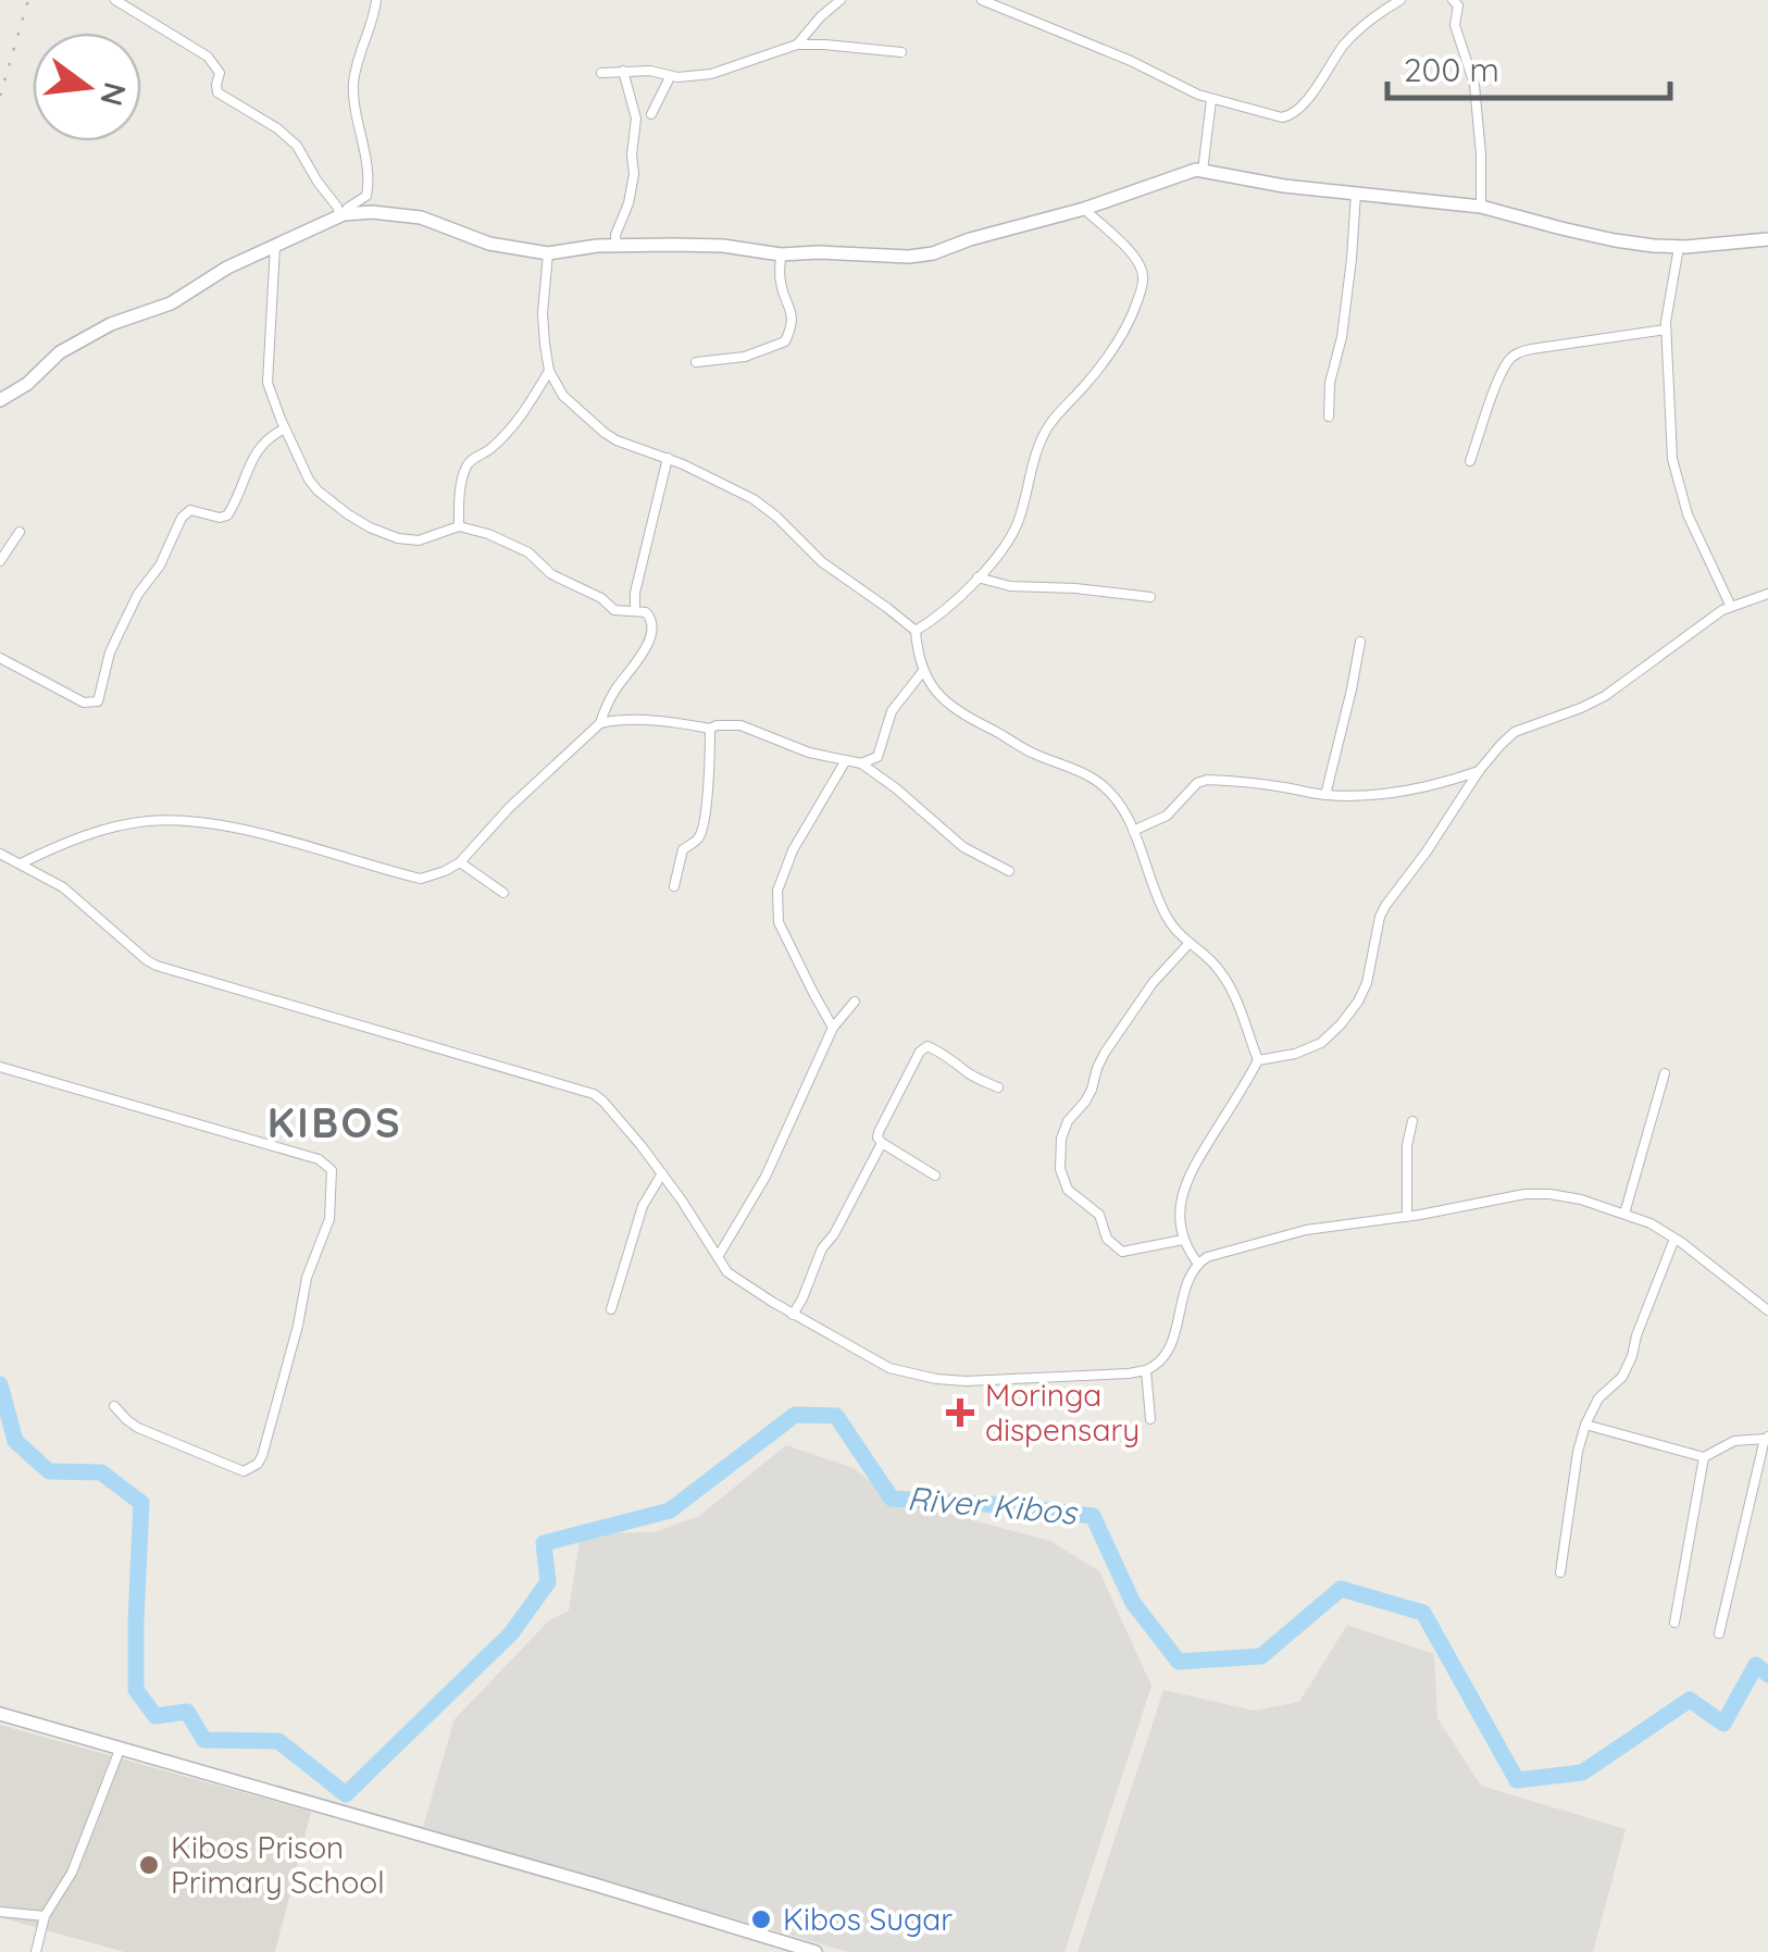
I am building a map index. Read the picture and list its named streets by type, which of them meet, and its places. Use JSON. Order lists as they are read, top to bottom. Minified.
{"districts":["KIBOS"],"water":["River Kibos"],"places":{"health":["Moringa dispensary"],"other":["Kibos Prison Primary School","Kibos Sugar"]},"scale_bar":"200 m","north":"right"}
